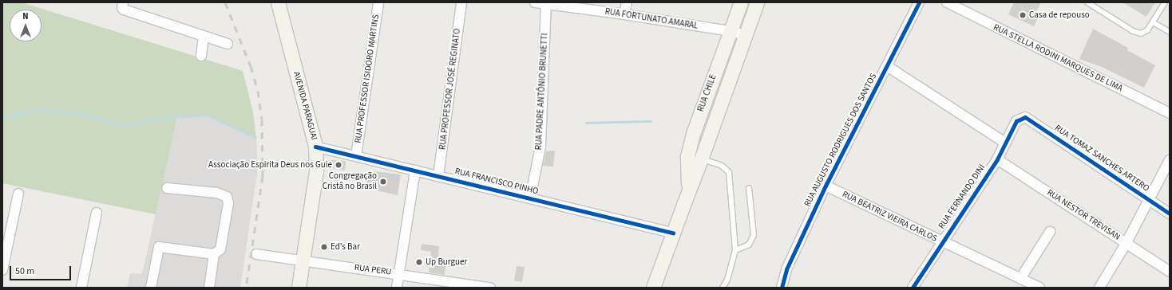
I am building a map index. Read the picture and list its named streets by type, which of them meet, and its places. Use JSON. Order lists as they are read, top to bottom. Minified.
{"streets":{"main road":["RUA CHILE","AVENIDA PARAGUAI"],"street":["RUA FORTUNATO AMARAL","RUA STELLA RODINI MARQUES DE LIMA","RUA PROFESSOR ISIDORO MARTINS","RUA PROFESSOR JOSÉ REGINATO","RUA PADRE ANTÔNIO BRUNETTI","RUA AUGUSTO RODRIGUES DOS SANTOS","RUA TOMAZ SANCHES ARTERO","RUA FRANCISCO PINHO","RUA FERNANDO DINI","RUA NESTOR TREVISAN","RUA BEATRIZ VIEIRA CARLOS","RUA PERU"]},"crossings":[["RUA FORTUNATO AMARAL","RUA PADRE ANTÔNIO BRUNETTI"],["RUA FORTUNATO AMARAL","RUA CHILE"],["RUA PROFESSOR ISIDORO MARTINS","RUA FRANCISCO PINHO"],["RUA PROFESSOR JOSÉ REGINATO","RUA FRANCISCO PINHO"],["RUA PADRE ANTÔNIO BRUNETTI","RUA FRANCISCO PINHO"],["RUA CHILE","RUA FRANCISCO PINHO"],["AVENIDA PARAGUAI","RUA FRANCISCO PINHO"],["AVENIDA PARAGUAI","RUA PERU"],["RUA AUGUSTO RODRIGUES DOS SANTOS","RUA BEATRIZ VIEIRA CARLOS"],["RUA TOMAZ SANCHES ARTERO","RUA FERNANDO DINI"],["RUA FERNANDO DINI","RUA NESTOR TREVISAN"],["RUA FERNANDO DINI","RUA BEATRIZ VIEIRA CARLOS"]],"places":["Casa de repouso","Associação Espirita Deus nos Guie","Congregação Cristâ no Brasil","Ed's Bar","Up Burguer"],"scale_bar":"50 m","north":"top"}
